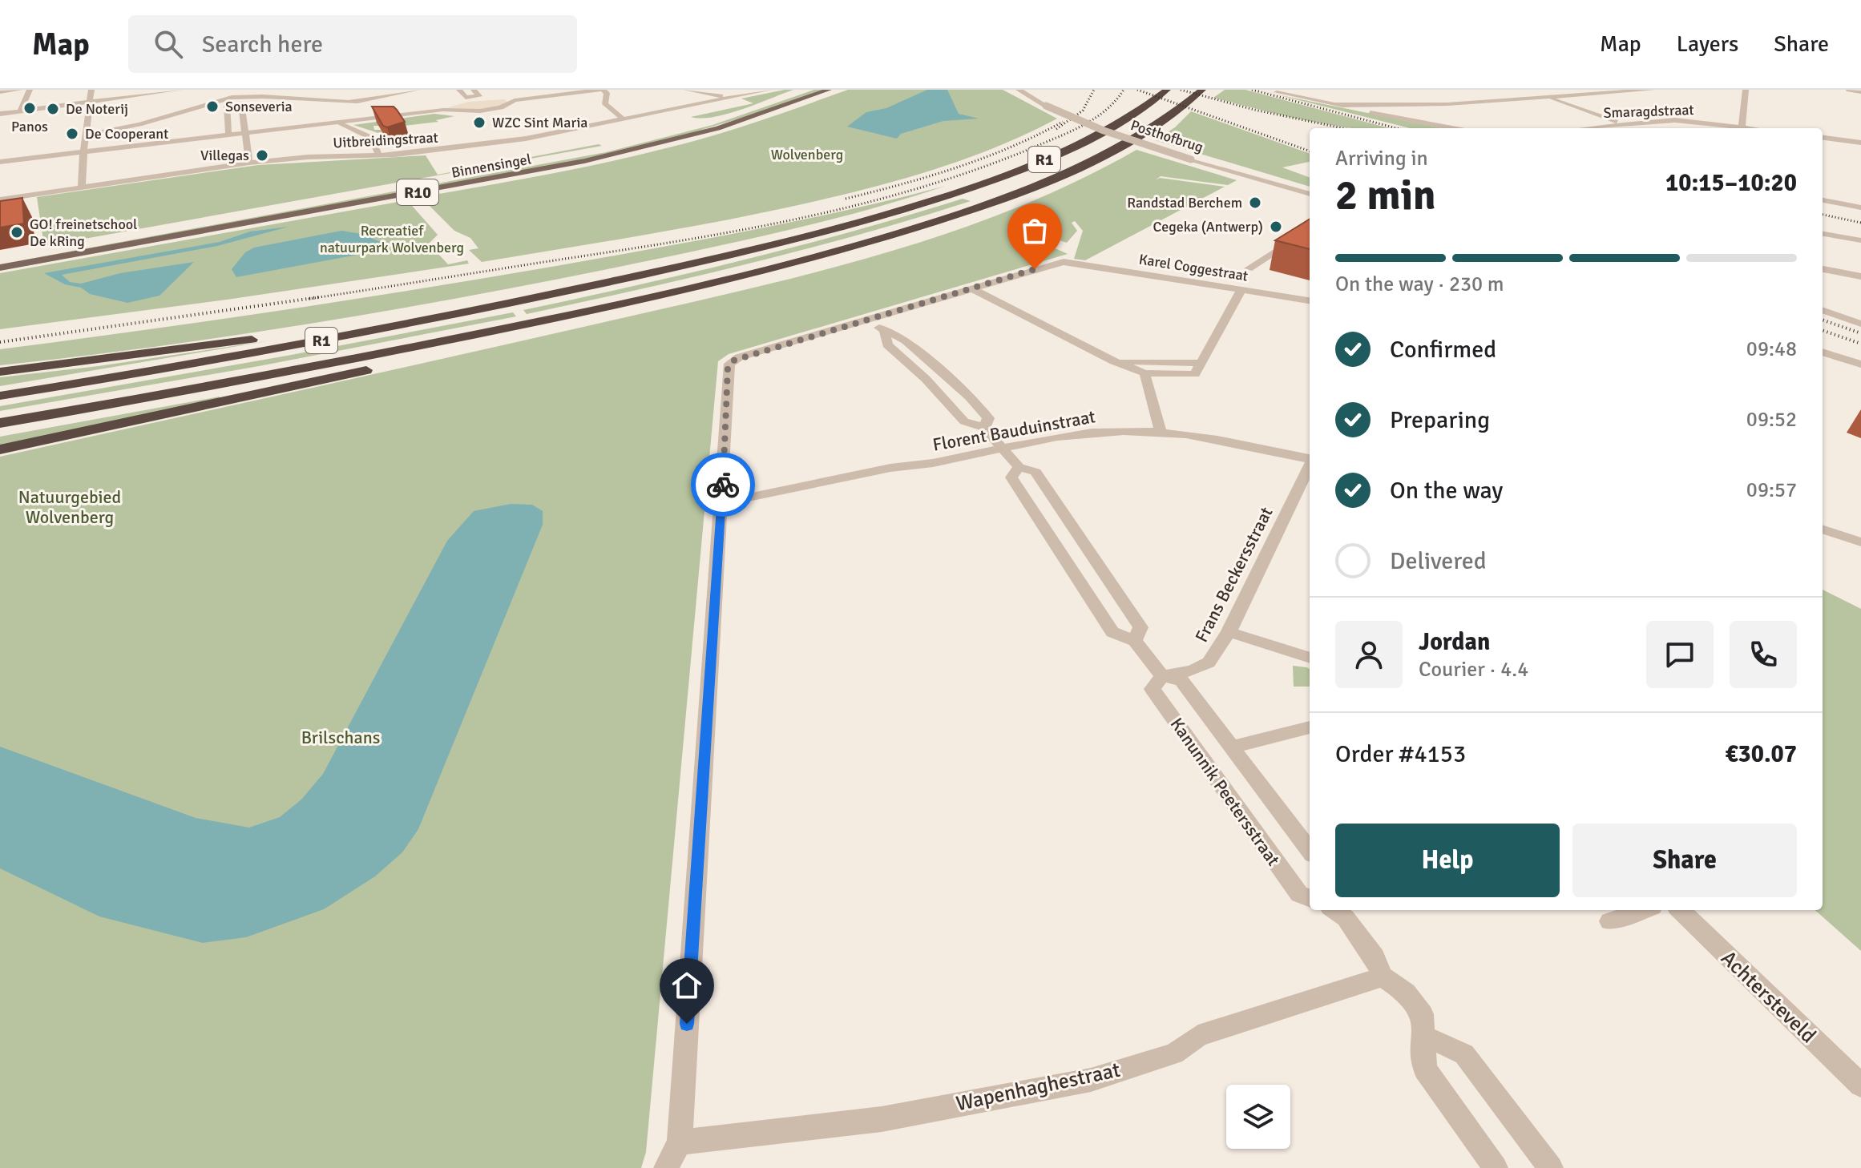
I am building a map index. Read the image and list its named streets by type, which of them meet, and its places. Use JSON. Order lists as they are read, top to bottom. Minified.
{"streets":{"highway":["R1"],"main road":["Binnensingel","R10"],"street":["Smaragdstraat","Posthofbrug","Uitbreidingstraat","Karel Coggestraat","Florent Bauduinstraat","Frans Beckersstraat","Kanunnik Peetersstraat","Achtersteveld","Wapenhaghestraat"]},"crossings":[["Florent Bauduinstraat","Kanunnik Peetersstraat"],["Frans Beckersstraat","Kanunnik Peetersstraat"]],"parks":["Wolvenberg","Recreatief natuurpark Wolvenberg","Natuurgebied Wolvenberg","Brilschans"],"places":["Sonseveria","Panos","De Noterij","WZC Sint Maria","De Cooperant","Villegas","Randstad Berchem","Cegeka (Antwerp)","GO! freinetschool De kRing"],"page":{"header":"Map","search":"Search here","nav":["Map","Layers","Share"],"heading":["2 min","Arriving in","10:15–10:20"],"panel":["Jordan","Courier · 4.4","Order #4153","€30.07"],"bar":"On the way · 230 m","list":[["Confirmed","09:48"],["Preparing","09:52"],["On the way","09:57"],"Delivered"],"buttons":["Help","Share"]}}
